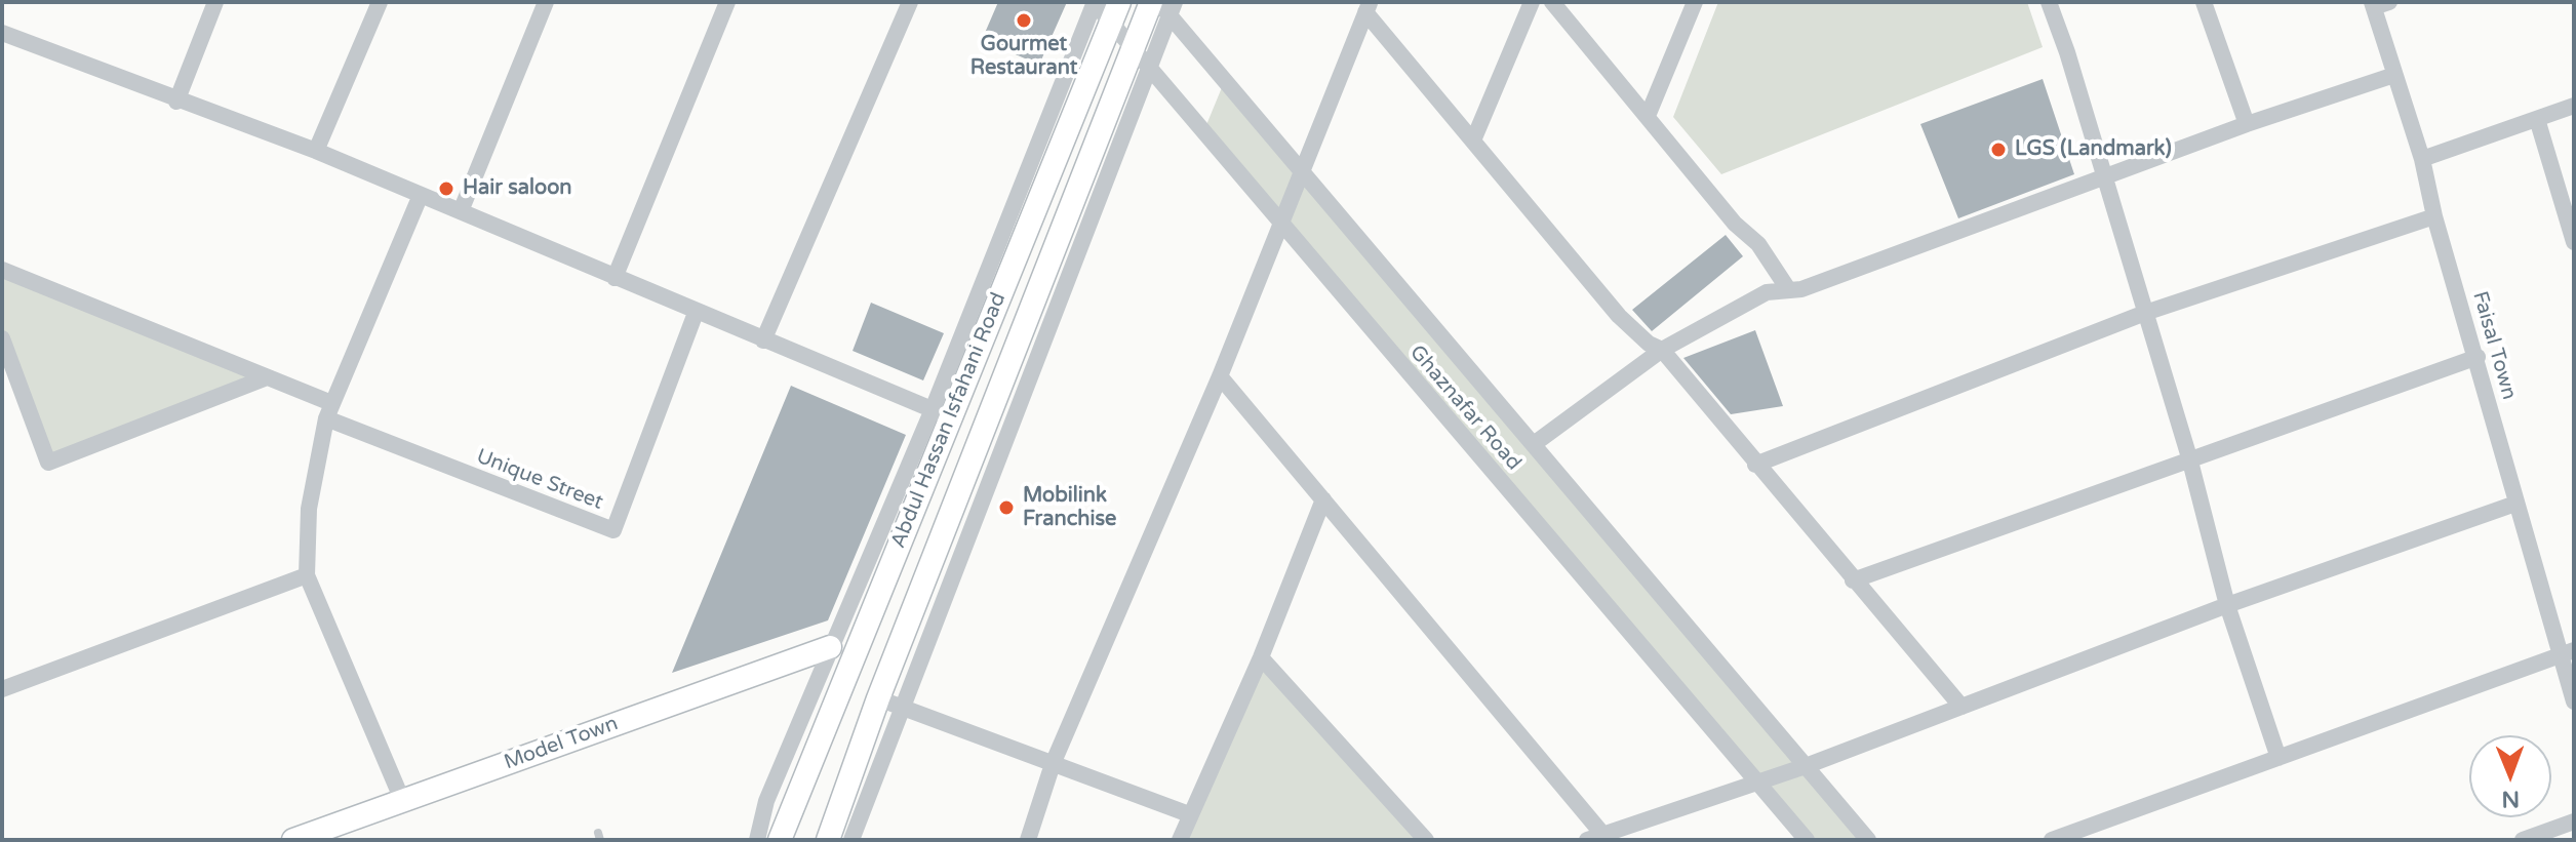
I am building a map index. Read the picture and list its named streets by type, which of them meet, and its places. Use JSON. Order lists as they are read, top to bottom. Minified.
{"streets":{"main road":["Abdul Hassan Isfahani Road","Model Town"],"street":["Faisal Town","Ghaznafar Road","Unique Street"]},"crossings":[["Ghaznafar Road","Abdul Hassan Isfahani Road"]],"places":["Gourmet Restaurant","LGS (Landmark)","Hair saloon","Mobilink Franchise"],"north":"bottom"}
